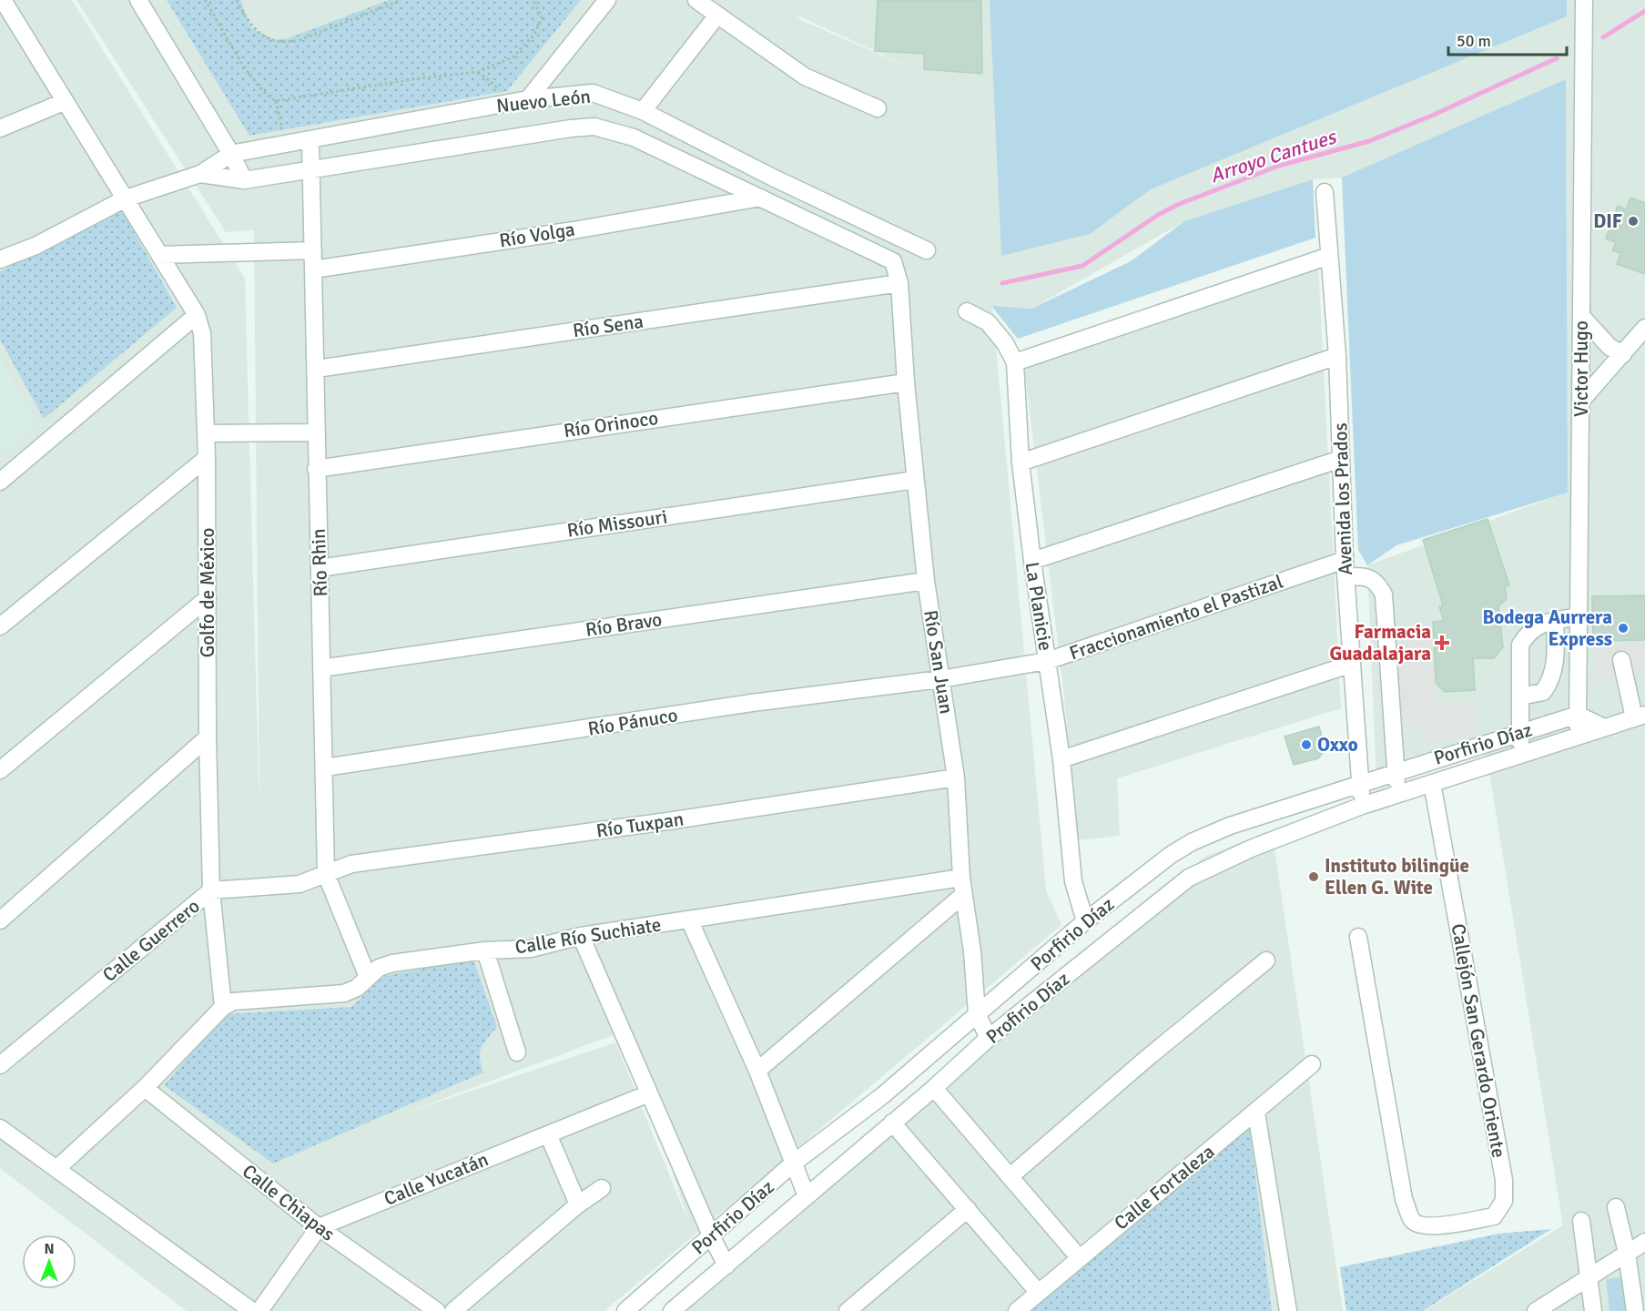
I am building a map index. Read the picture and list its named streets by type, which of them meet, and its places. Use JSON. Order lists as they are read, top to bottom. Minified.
{"streets":{"street":["Nuevo León","Río Volga","Río Sena","Victor Hugo","Río Orinoco","Avenida los Prados","Río Missouri","Río Rhin","Golfo de México","La Planicie","Fraccionamiento el Pastizal","Río Bravo","Río San Juan","Río Pánuco","Porfirio Díaz","Río Tuxpan","Calle Río Suchiate","Calle Guerrero","Profirio Díaz","Callejón San Gerardo Oriente","Calle Yucatán","Calle Fortaleza","Calle Chiapas"]},"crossings":[["Nuevo León","Río Volga"],["Nuevo León","Río Rhin"],["Nuevo León","Golfo de México"],["Río Volga","Río Rhin"],["Río Sena","Río Rhin"],["Río Sena","Río San Juan"],["Victor Hugo","Porfirio Díaz"],["Río Orinoco","Río Rhin"],["Río Orinoco","Río San Juan"],["Avenida los Prados","Fraccionamiento el Pastizal"],["Avenida los Prados","Porfirio Díaz"],["Avenida los Prados","Profirio Díaz"],["Río Missouri","Río Rhin"],["Río Missouri","Río San Juan"],["Río Rhin","Río Bravo"],["Río Rhin","Río Pánuco"],["Río Rhin","Río Tuxpan"],["Río Rhin","Calle Río Suchiate"],["Río Rhin","Calle Guerrero"],["Golfo de México","Calle Río Suchiate"],["Golfo de México","Calle Guerrero"],["La Planicie","Fraccionamiento el Pastizal"],["La Planicie","Porfirio Díaz"],["Fraccionamiento el Pastizal","Río San Juan"],["Fraccionamiento el Pastizal","Río Pánuco"],["Río Bravo","Río San Juan"],["Río San Juan","Río Pánuco"],["Río San Juan","Porfirio Díaz"],["Río San Juan","Río Tuxpan"],["Río San Juan","Calle Río Suchiate"],["Río San Juan","Profirio Díaz"],["Porfirio Díaz","Profirio Díaz"],["Porfirio Díaz","Callejón San Gerardo Oriente"],["Río Tuxpan","Calle Guerrero"],["Profirio Díaz","Callejón San Gerardo Oriente"],["Calle Yucatán","Calle Chiapas"]],"water":["Arroyo Cantues"],"places":{"other":["DIF","Bodega Aurrera Express","Oxxo","Instituto bilingüe Ellen G. Wite"],"health":["Farmacia Guadalajara"]},"scale_bar":"50 m","north":"top"}
